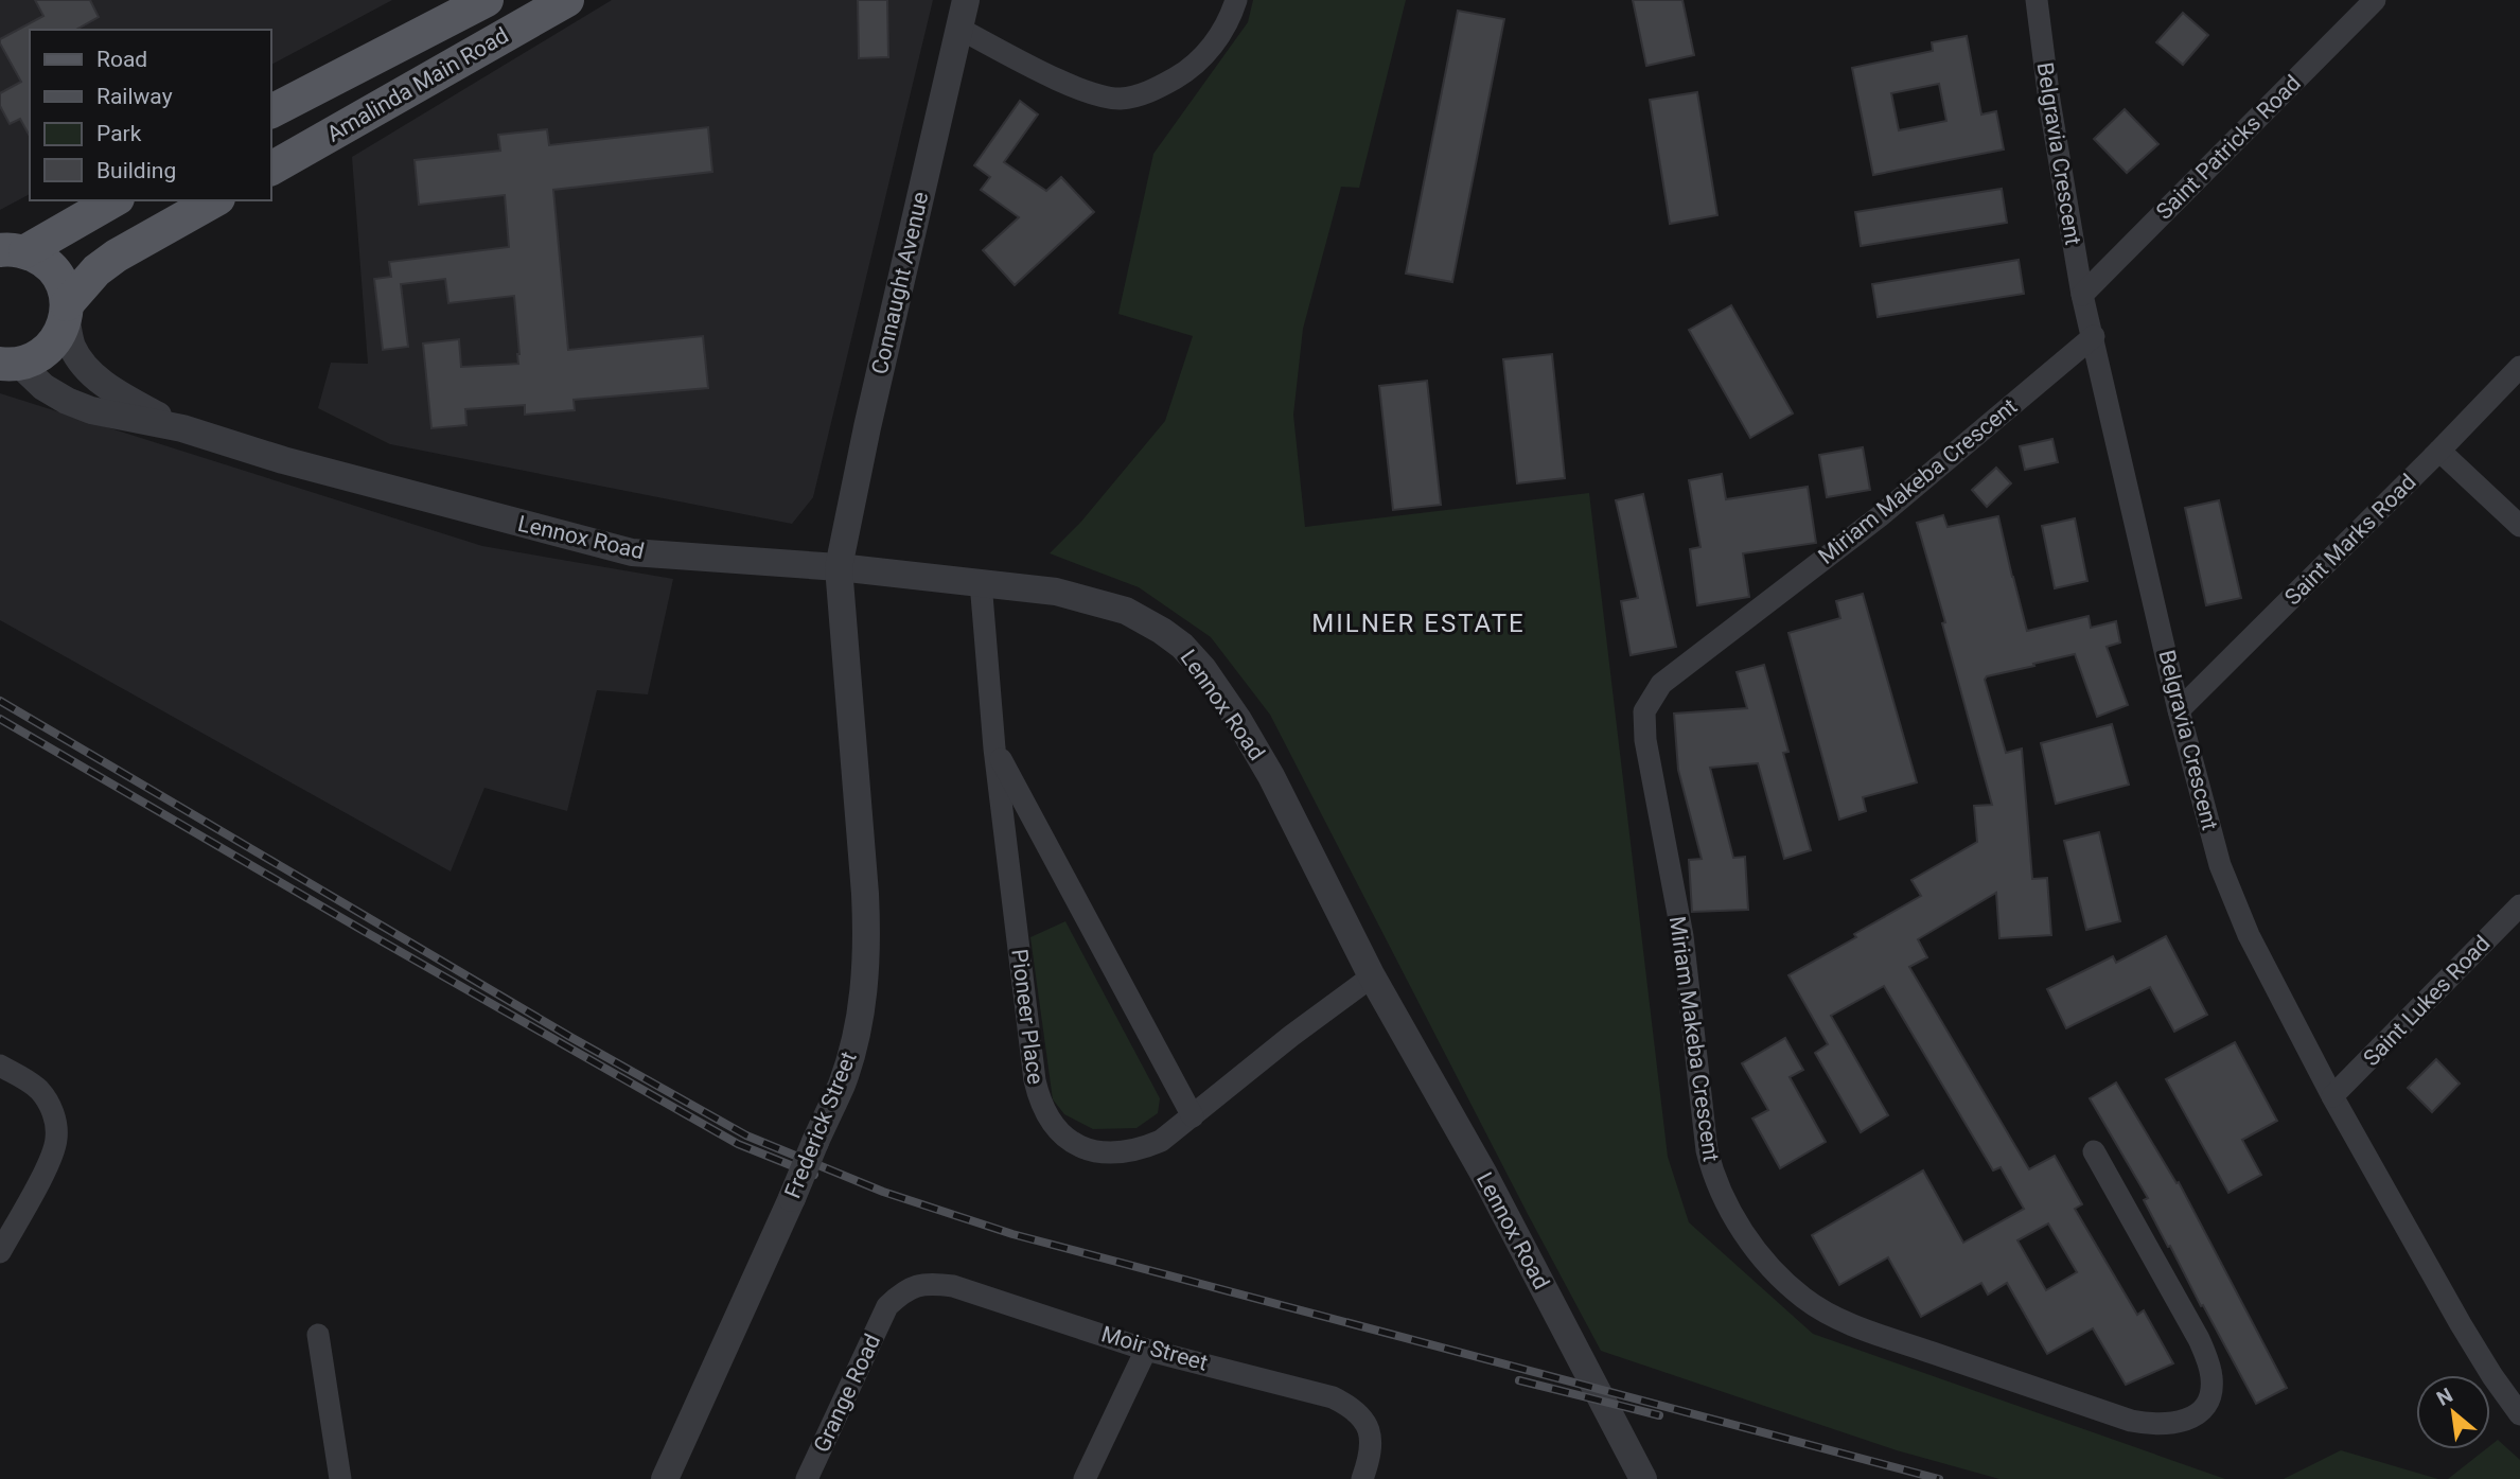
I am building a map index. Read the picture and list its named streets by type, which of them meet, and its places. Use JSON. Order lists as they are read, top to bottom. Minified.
{"streets":{"main road":["Amalinda Main Road"],"street":["Saint Patricks Road","Belgravia Crescent","Connaught Avenue","Miriam Makeba Crescent","Lennox Road","Saint Marks Road","Saint Lukes Road","Pioneer Place","Frederick Street","Moir Street","Grange Road"]},"crossings":[["Saint Patricks Road","Belgravia Crescent"],["Belgravia Crescent","Miriam Makeba Crescent"],["Belgravia Crescent","Saint Marks Road"],["Belgravia Crescent","Saint Lukes Road"],["Connaught Avenue","Lennox Road"],["Connaught Avenue","Frederick Street"],["Lennox Road","Pioneer Place"],["Lennox Road","Frederick Street"],["Moir Street","Grange Road"]],"districts":["MILNER ESTATE"],"legend":["Road","Railway","Park","Building"],"north":"top left"}
